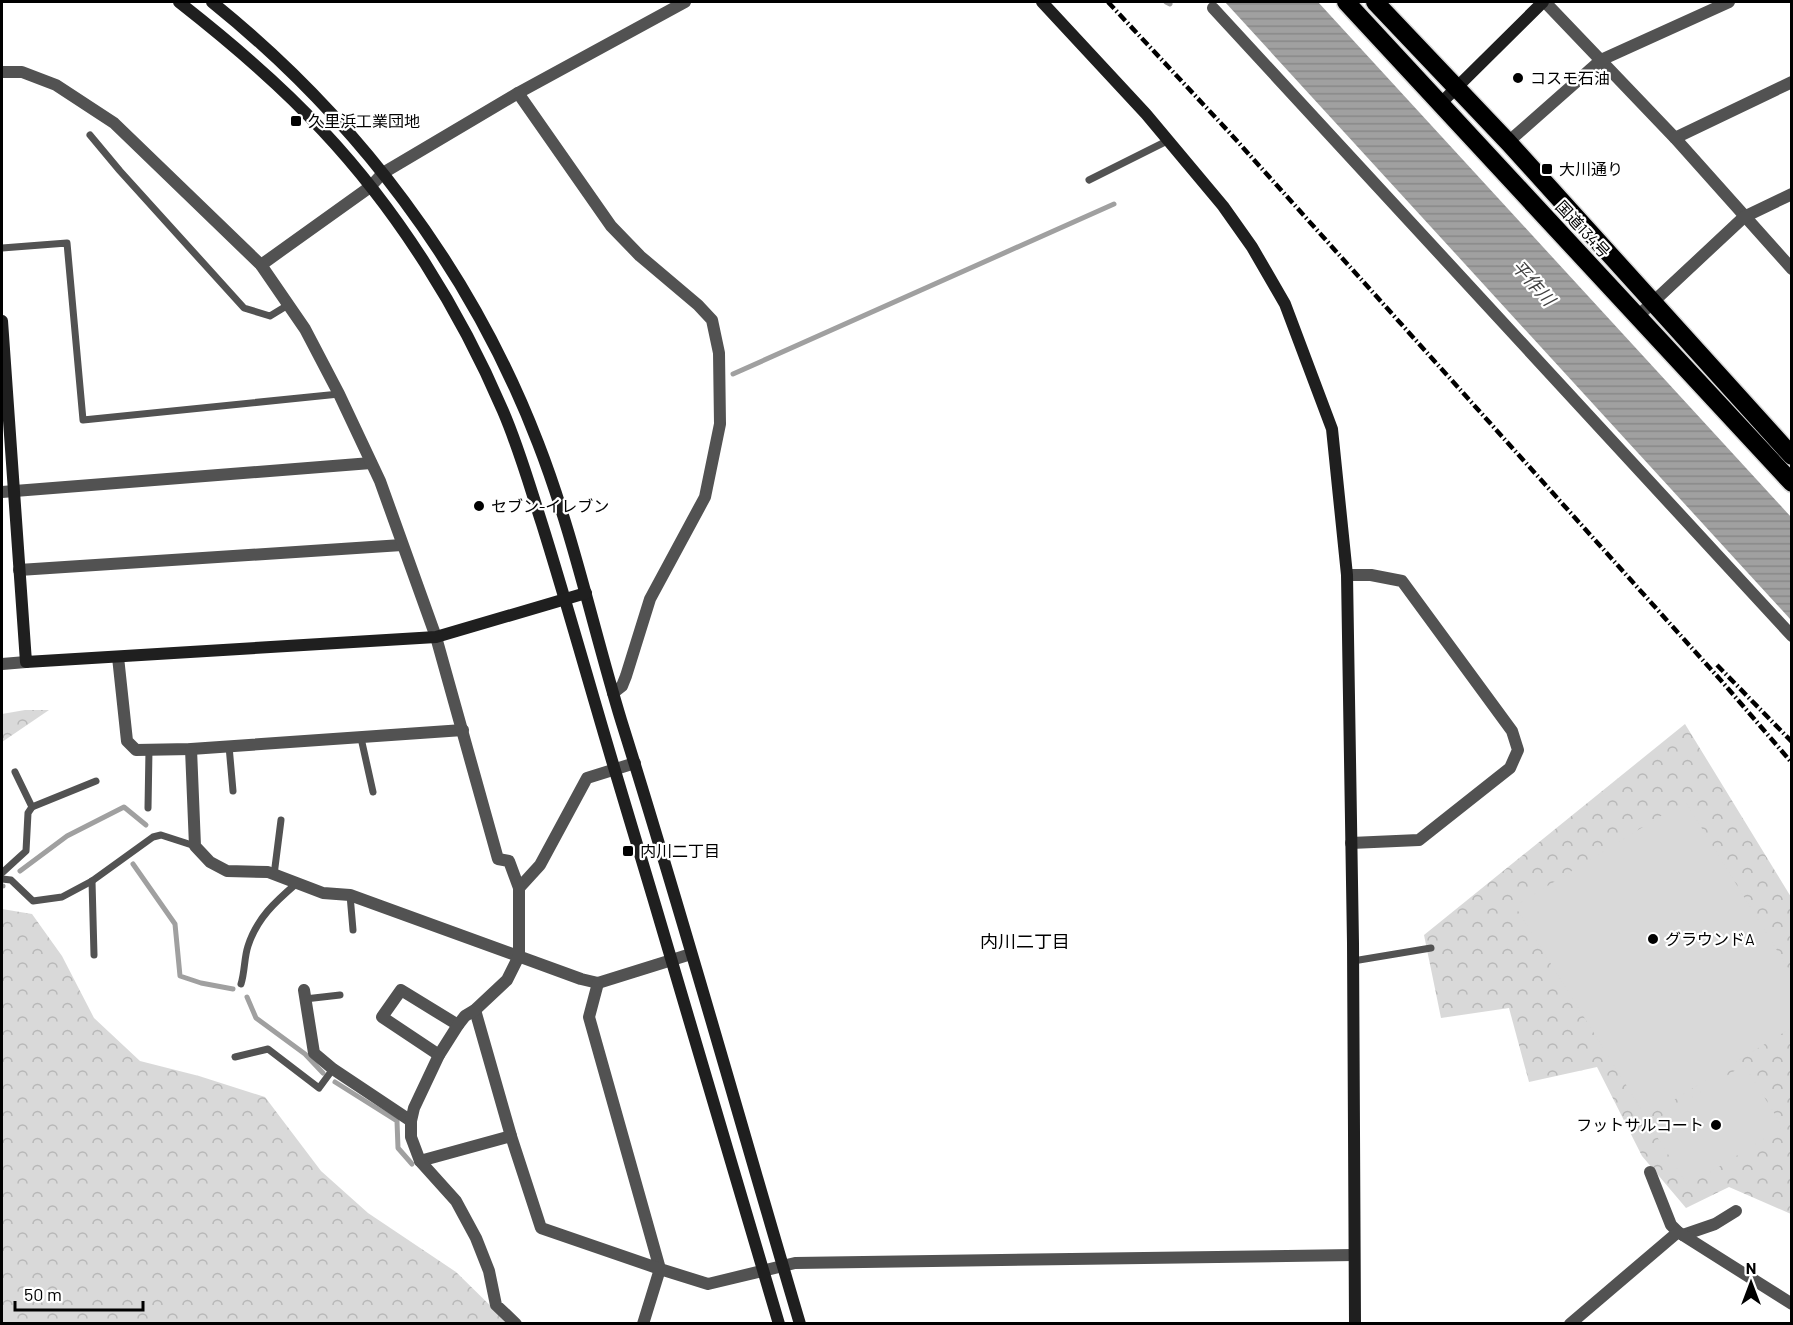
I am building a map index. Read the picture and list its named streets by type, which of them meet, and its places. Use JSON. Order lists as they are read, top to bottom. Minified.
{"streets":{"highway":["国道134号"]},"districts":["内川二丁目"],"water":["平作川"],"places":{"other":["コスモ石油","セブン-イレブン","グラウンドA","フットサルコート"],"transit":["久里浜工業団地","大川通り","内川二丁目"]},"scale_bar":"50 m","north":"top"}
